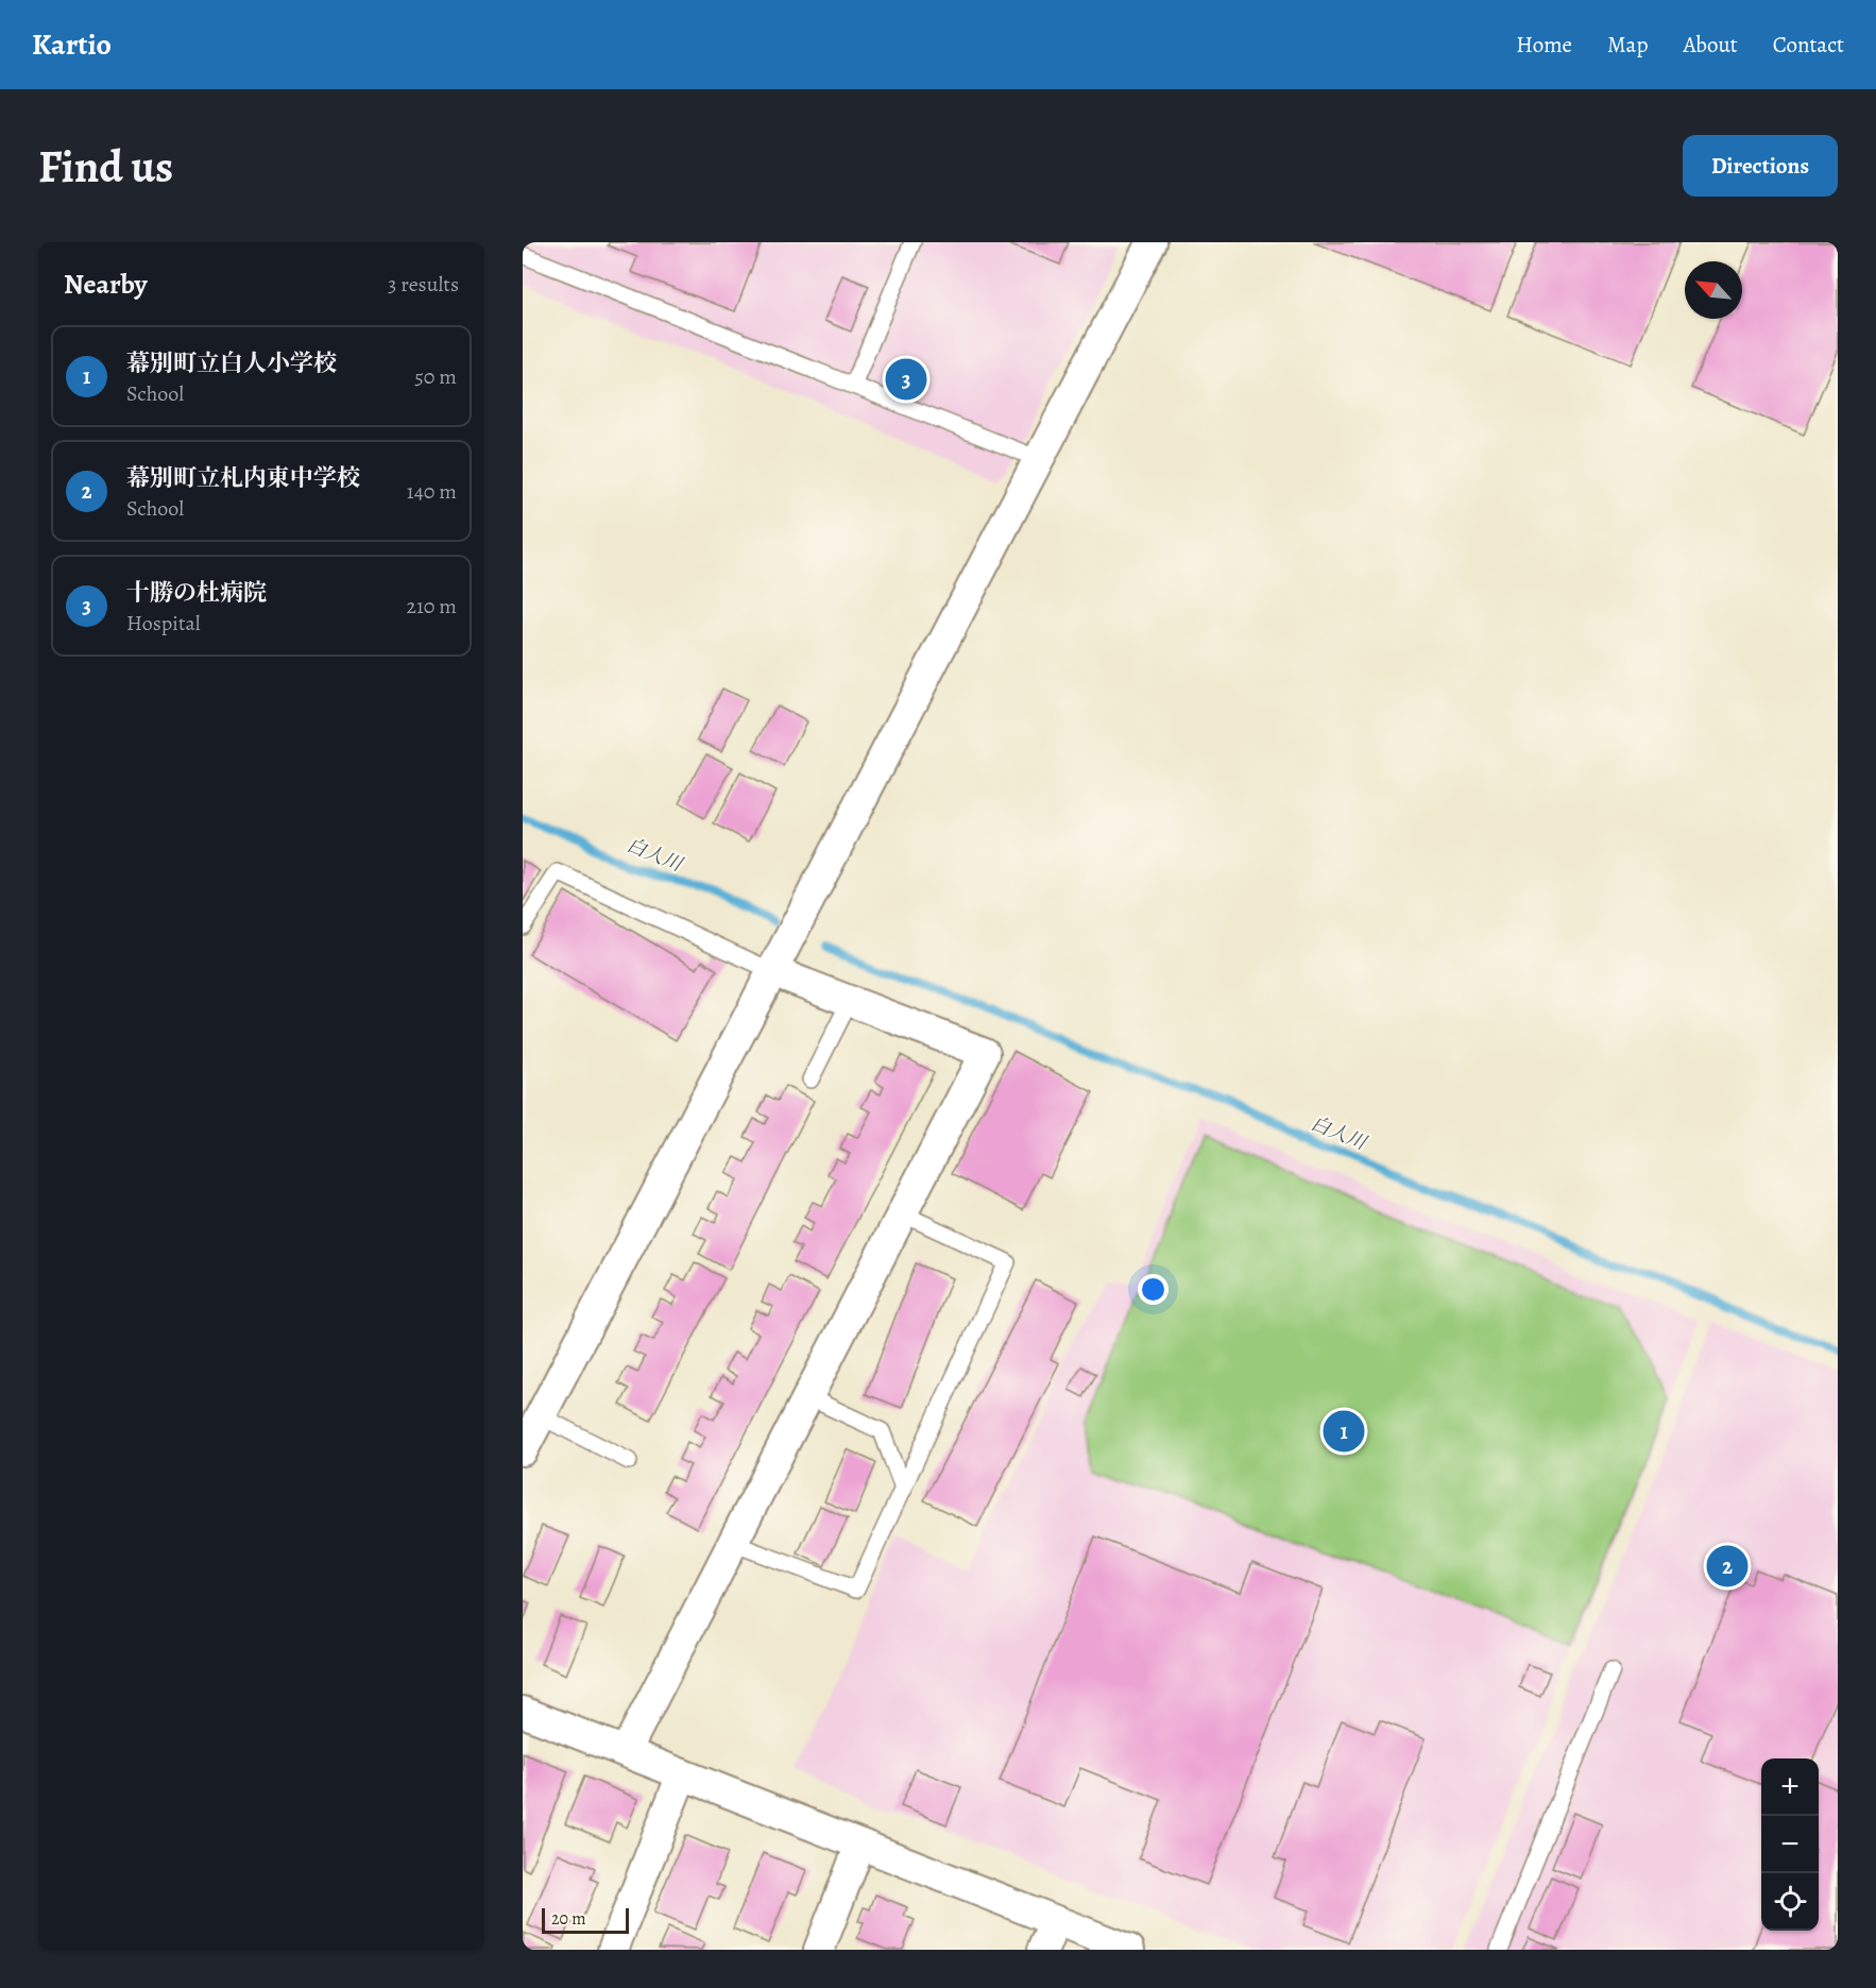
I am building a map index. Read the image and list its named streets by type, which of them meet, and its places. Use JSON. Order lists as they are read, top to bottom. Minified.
{"water":["白人川"],"scale_bar":"20 m","north":"top left","page":{"header":"Kartio","nav":["Home","Map","About","Contact"],"buttons":"Directions","title":"Find us","heading":["Nearby","3 results"],"list":[{"mark":"1","name":"幕別町立白人小学校","note":"School","value":"50 m"},{"mark":"2","name":"幕別町立札内東中学校","note":"School","value":"140 m"},{"mark":"3","name":"十勝の杜病院","note":"Hospital","value":"210 m"}],"pins":["3","1","2"],"map_buttons":["+","−"],"scale":"20 m"}}
